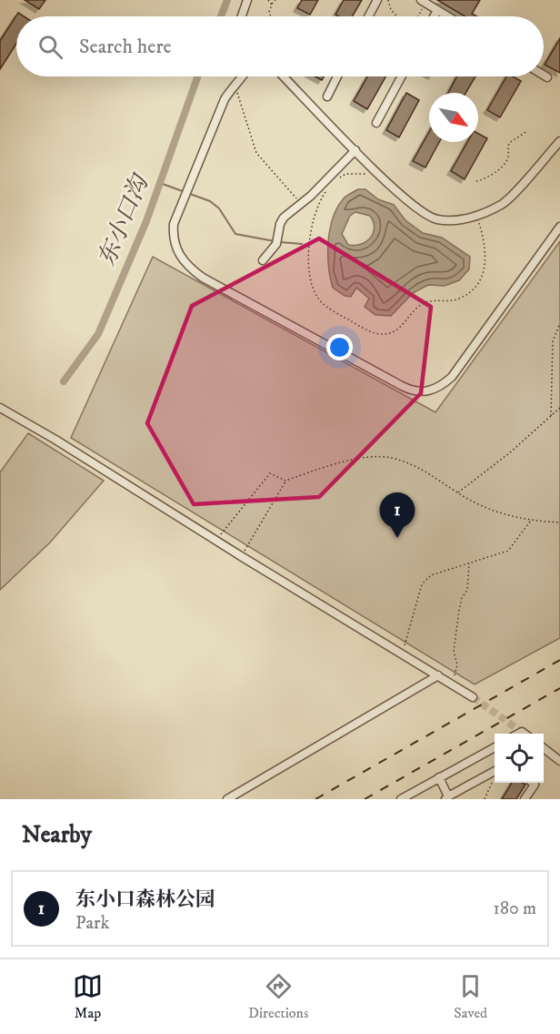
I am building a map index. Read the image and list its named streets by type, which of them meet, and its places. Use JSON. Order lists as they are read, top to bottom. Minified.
{"water":["东小口沟"],"north":"bottom right","page":{"search":"Search here","pins":"1","heading":"Nearby","list":[{"mark":"1","name":"东小口森林公园","note":"Park","value":"180 m"}],"nav":["Map","Directions","Saved"]}}
